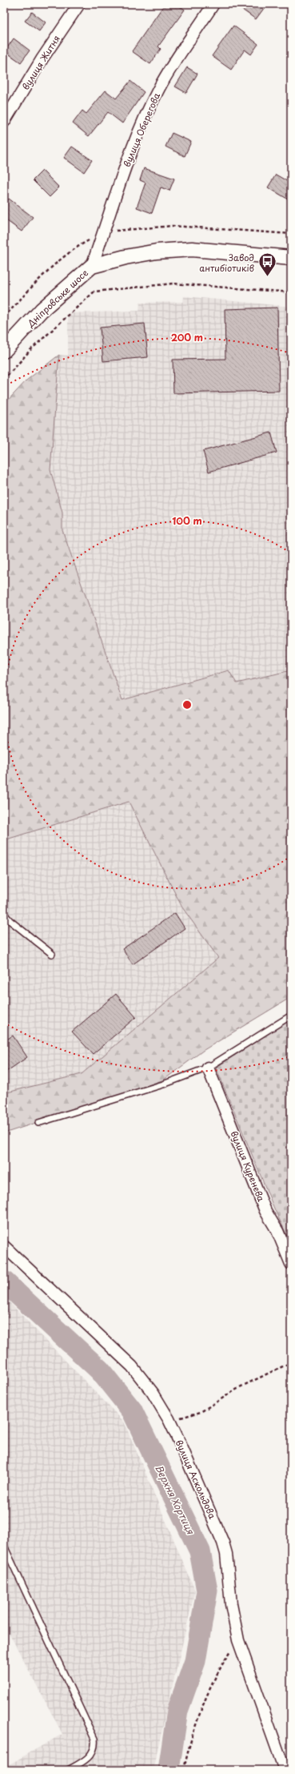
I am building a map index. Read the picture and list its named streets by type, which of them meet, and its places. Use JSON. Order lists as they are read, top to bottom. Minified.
{"streets":{"street":["вулиця Житня","вулиця Оберегова","Дніпровське шосе","вулиця Куренева","вулиця Аскольдова"]},"crossings":[["вулиця Оберегова","Дніпровське шосе"]],"water":["Верхня Хортиця"],"places":{"bus stop":["Завод антибіотиків"]},"rings":["200 m","100 m"]}
